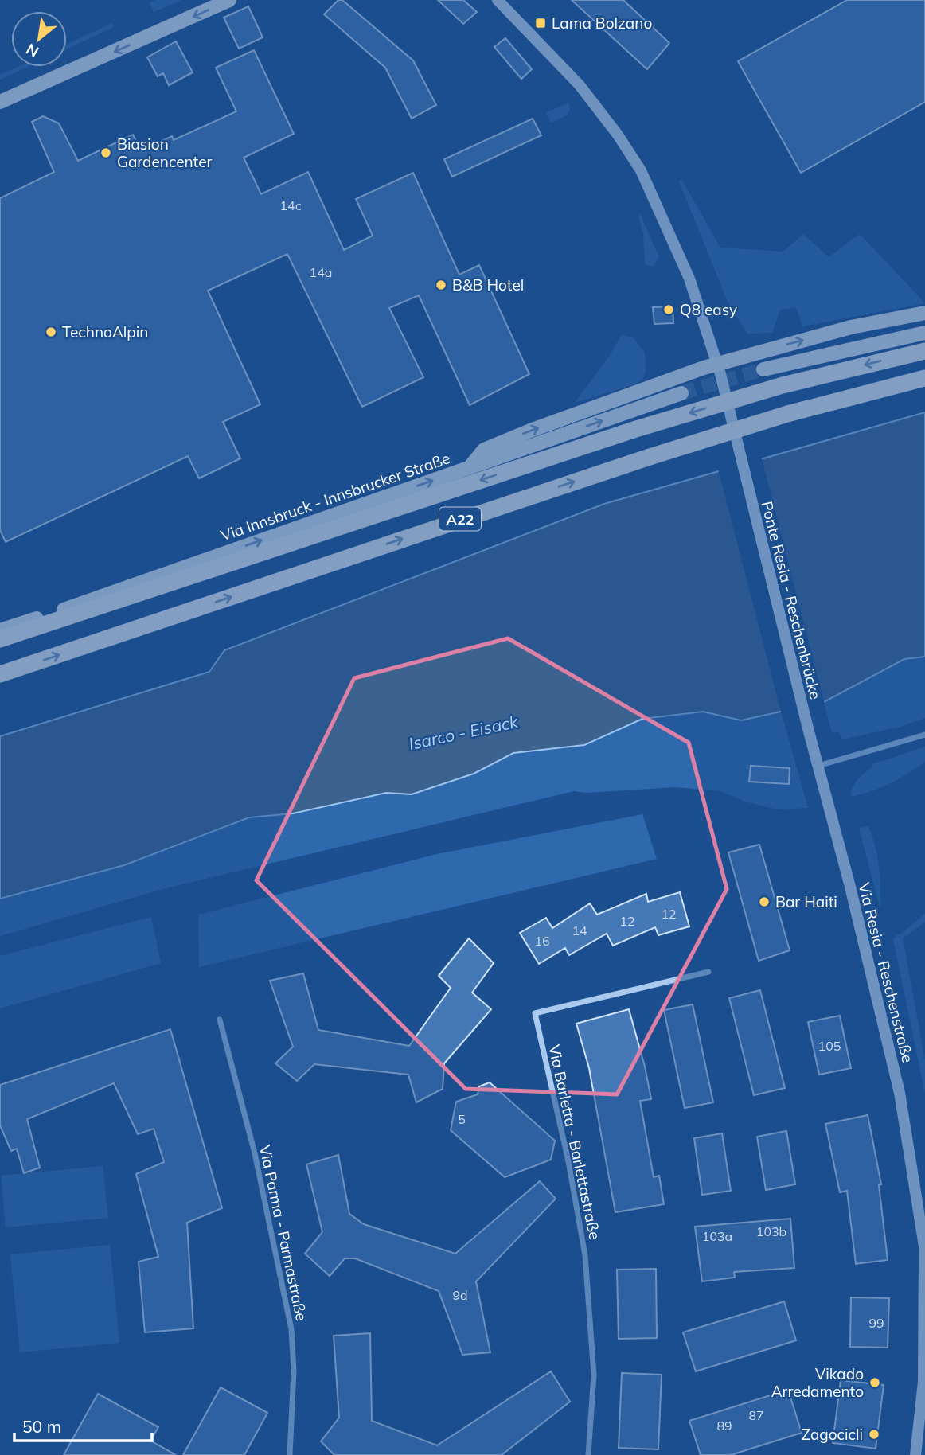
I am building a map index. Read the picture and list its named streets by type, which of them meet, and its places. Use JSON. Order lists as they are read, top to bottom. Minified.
{"streets":{"highway":["A22"],"main road":["Via Innsbruck - Innsbrucker Straße","Ponte Resia - Reschenbrücke","Via Resia - Reschenstraße"],"street":["Via Barletta - Barlettastraße","Via Parma - Parmastraße"]},"crossings":[["Ponte Resia - Reschenbrücke","Via Resia - Reschenstraße"]],"water":["Isarco - Eisack"],"places":{"transit":["Lama Bolzano"],"other":["Biasion Gardencenter","B&B Hotel","Q8 easy","TechnoAlpin","Bar Haiti","Vikado Arredamento","Zagocicli"]},"house_numbers":["14c","14a","12","12","14","16","105","5","103b","103a","9d","99","87","89"],"scale_bar":"50 m","north":"bottom left"}
